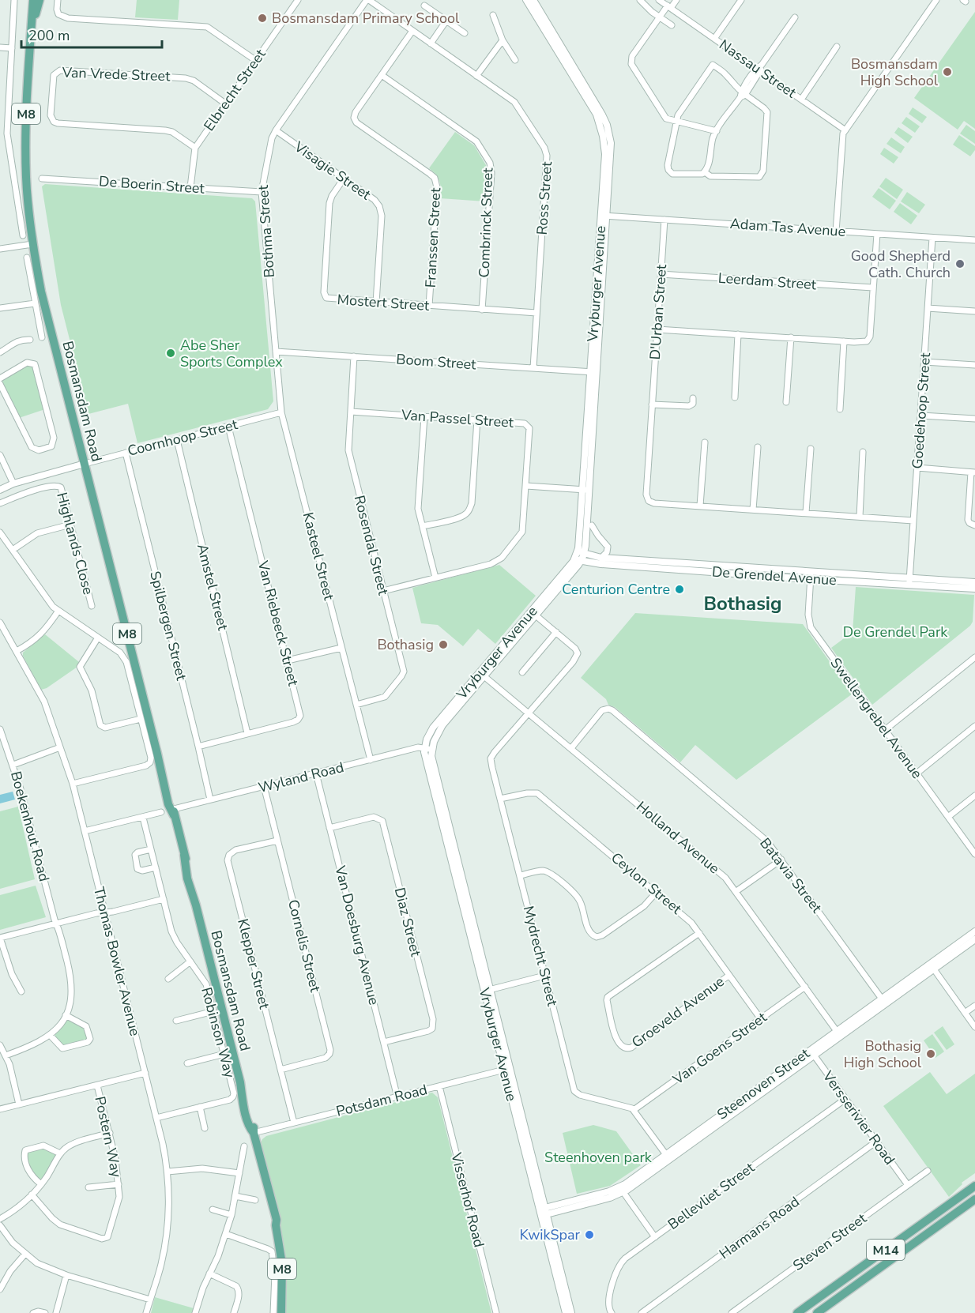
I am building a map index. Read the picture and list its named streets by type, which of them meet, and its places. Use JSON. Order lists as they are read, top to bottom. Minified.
{"streets":{"main road":["M8","Bosmansdam Road","M14"],"street":["Nassau Street","Van Vrede Street","Elbrecht Street","Visagie Street","De Boerin Street","Ross Street","Combrinck Street","Adam Tas Avenue","Bothma Street","Franssen Street","Leerdam Street","Vryburger Avenue","Mostert Street","D'Urban Street","Boom Street","Goedehoop Street","Van Passel Street","Coornhoop Street","Highlands Close","Rosendal Street","Kasteel Street","De Grendel Avenue","Amstel Street","Van Riebeeck Street","Spilbergen Street","Swellengrebel Avenue","Wyland Road","Boekenhout Road","Holland Avenue","Batavia Street","Ceylon Street","Diaz Street","Van Doesburg Avenue","Cornelis Street","Mydrecht Street","Thomas Bowler Avenue","Klepper Street","Groeveld Avenue","Robinson Way","Van Goens Street","Steenoven Street","Potsdam Road","Versserivier Road","Postern Way","Bellevliet Street","Visserhof Road","Harmans Road","Steven Street"]},"crossings":[["Van Vrede Street","Elbrecht Street"],["Elbrecht Street","De Boerin Street"],["Visagie Street","Bothma Street"],["Visagie Street","Mostert Street"],["De Boerin Street","Bothma Street"],["Ross Street","Bothma Street"],["Ross Street","Franssen Street"],["Ross Street","Mostert Street"],["Ross Street","Boom Street"],["Combrinck Street","Franssen Street"],["Combrinck Street","Mostert Street"],["Adam Tas Avenue","Vryburger Avenue"],["Adam Tas Avenue","D'Urban Street"],["Adam Tas Avenue","Goedehoop Street"],["Bothma Street","Boom Street"],["Bothma Street","Kasteel Street"],["Franssen Street","Mostert Street"],["Leerdam Street","D'Urban Street"],["Vryburger Avenue","Boom Street"],["Vryburger Avenue","De Grendel Avenue"],["Vryburger Avenue","Wyland Road"],["Vryburger Avenue","Holland Avenue"],["Vryburger Avenue","Steenoven Street"],["Vryburger Avenue","Potsdam Road"],["D'Urban Street","Goedehoop Street"],["Boom Street","Rosendal Street"],["Boom Street","Kasteel Street"],["Bosmansdam Road","Coornhoop Street"],["Bosmansdam Road","Wyland Road"],["Bosmansdam Road","Potsdam Road"],["Goedehoop Street","De Grendel Avenue"],["Van Passel Street","Rosendal Street"],["Coornhoop Street","Kasteel Street"],["Coornhoop Street","Amstel Street"],["Coornhoop Street","Van Riebeeck Street"],["Coornhoop Street","Spilbergen Street"],["Rosendal Street","Kasteel Street"],["Kasteel Street","Wyland Road"],["De Grendel Avenue","Swellengrebel Avenue"],["Amstel Street","Van Riebeeck Street"],["Van Riebeeck Street","Spilbergen Street"],["Spilbergen Street","Wyland Road"],["Wyland Road","Van Doesburg Avenue"],["Wyland Road","Cornelis Street"],["Wyland Road","Thomas Bowler Avenue"],["Wyland Road","Robinson Way"],["Holland Avenue","Batavia Street"],["Holland Avenue","Mydrecht Street"],["Holland Avenue","Van Goens Street"],["Holland Avenue","Steenoven Street"],["Batavia Street","Steenoven Street"],["Ceylon Street","Mydrecht Street"],["Ceylon Street","Groeveld Avenue"],["Ceylon Street","Van Goens Street"],["Diaz Street","Van Doesburg Avenue"],["Van Doesburg Avenue","Potsdam Road"],["Cornelis Street","Klepper Street"],["Mydrecht Street","Van Goens Street"],["Klepper Street","Potsdam Road"],["Steenoven Street","Versserivier Road"],["Potsdam Road","Visserhof Road"],["Versserivier Road","Bellevliet Street"],["Versserivier Road","Harmans Road"],["Versserivier Road","Steven Street"]],"districts":["Bothasig"],"parks":["De Grendel Park","Steenhoven park"],"places":["Bosmansdam Primary School","Bosmansdam High School","Good Shepherd Cath. Church","Abe Sher Sports Complex","Centurion Centre","Bothasig","Bothasig High School","KwikSpar"],"scale_bar":"200 m"}
